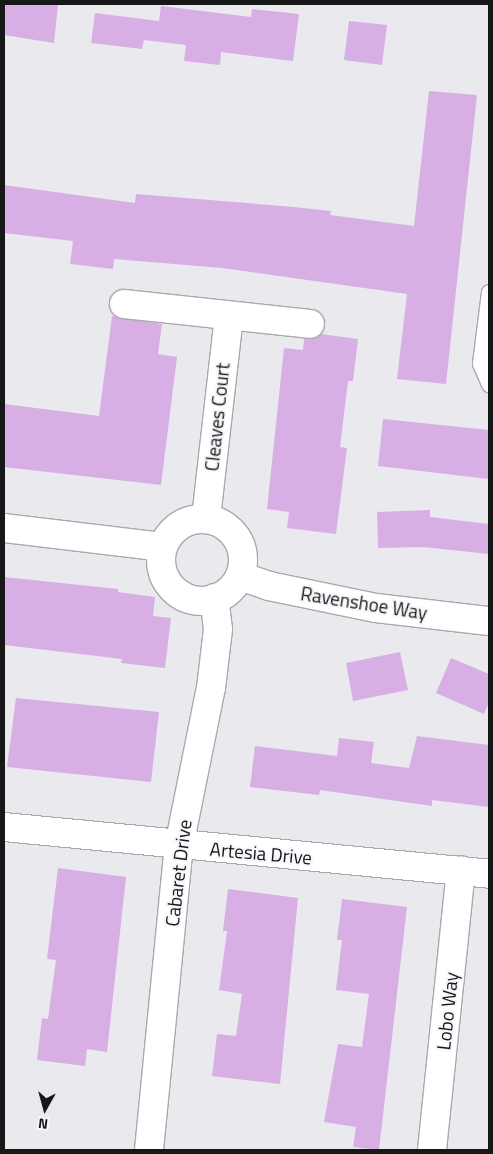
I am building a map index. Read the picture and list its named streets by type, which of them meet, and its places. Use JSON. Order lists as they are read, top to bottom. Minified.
{"streets":{"street":["Cleaves Court","Ravenshoe Way","Artesia Drive","Cabaret Drive","Lobo Way"]},"crossings":[["Cleaves Court","Ravenshoe Way"],["Cleaves Court","Cabaret Drive"],["Ravenshoe Way","Cabaret Drive"],["Artesia Drive","Cabaret Drive"],["Artesia Drive","Lobo Way"]],"north":"bottom"}
